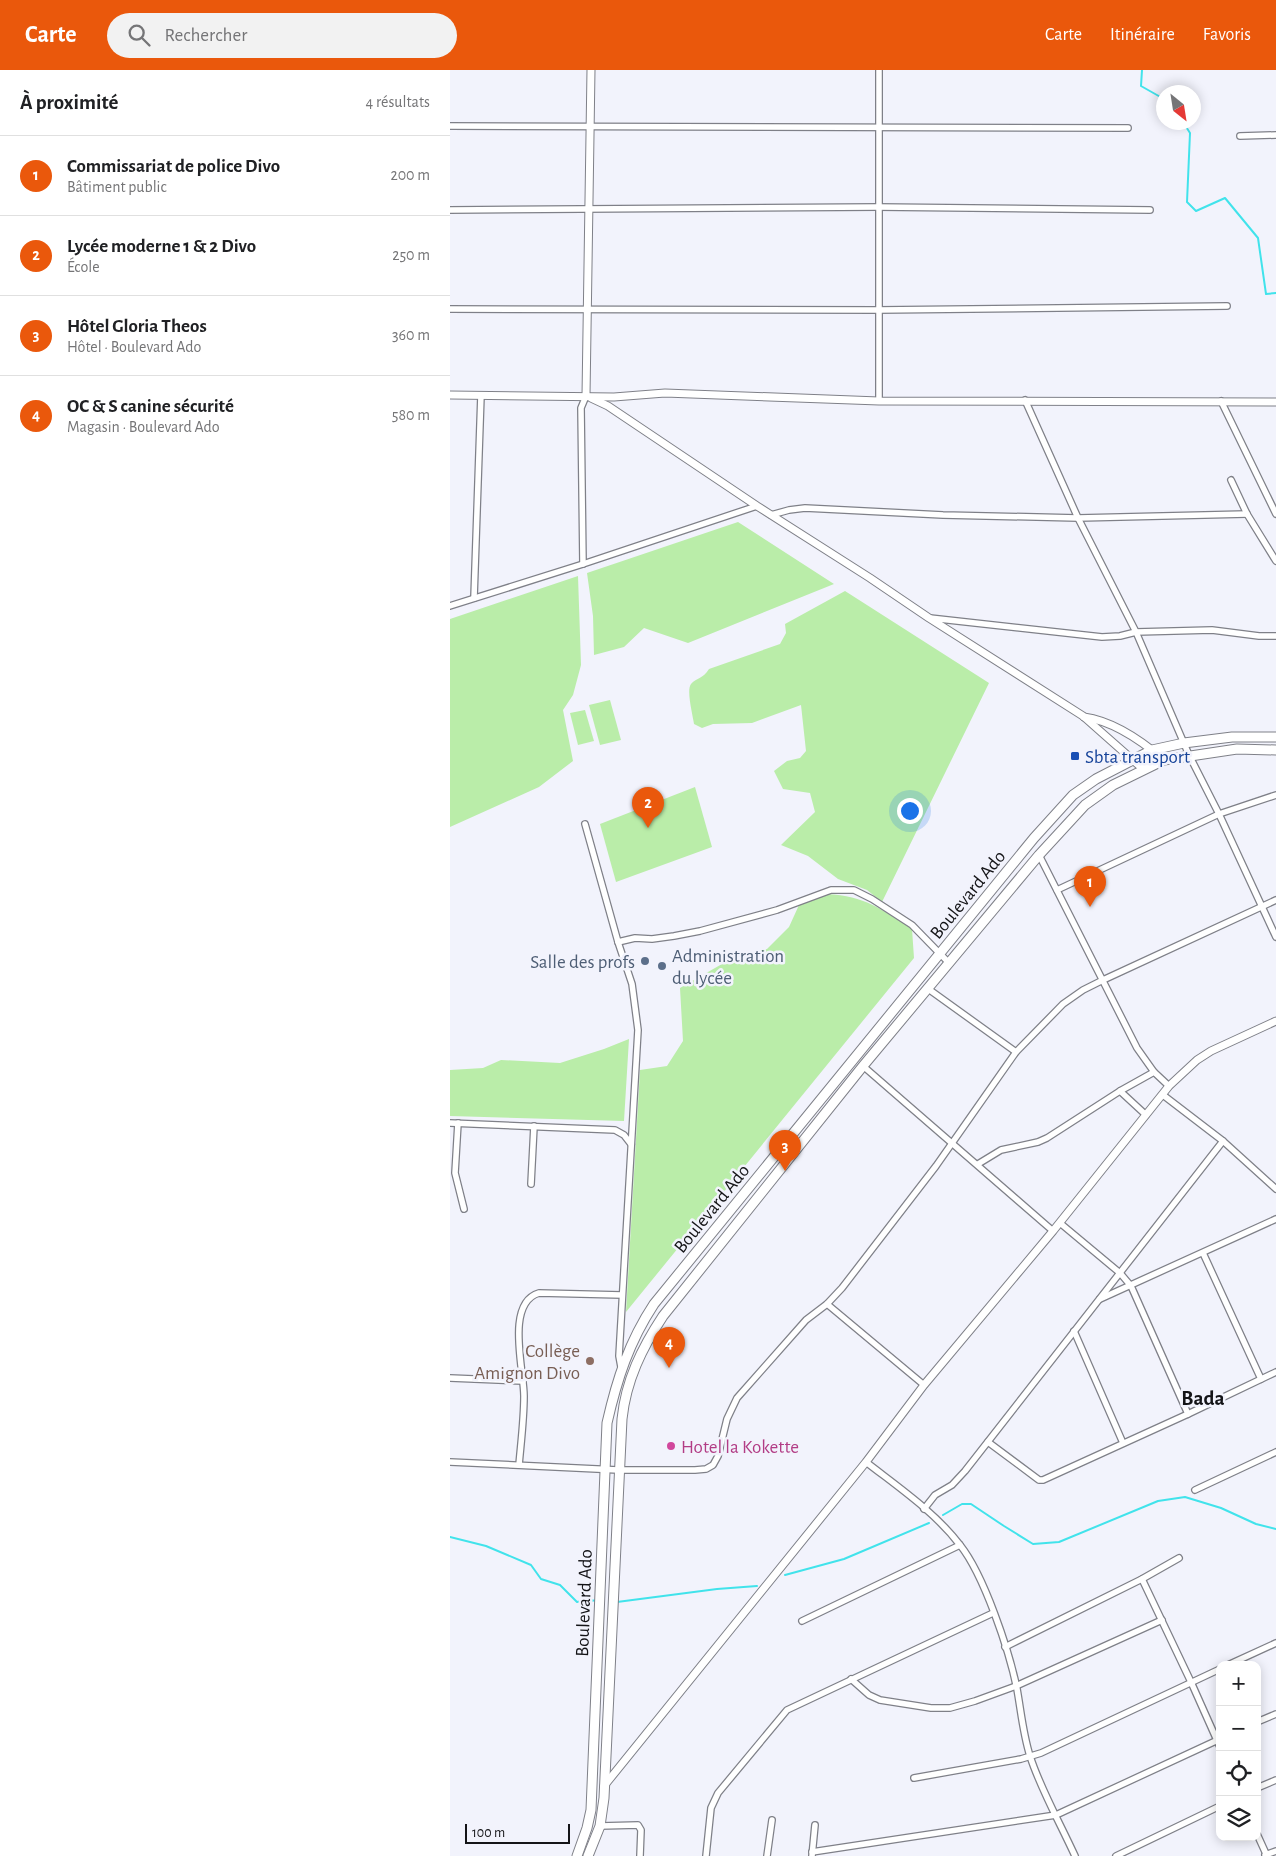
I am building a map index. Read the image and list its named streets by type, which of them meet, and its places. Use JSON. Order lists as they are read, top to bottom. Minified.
{"streets":{"main road":["Boulevard Ado"]},"districts":["Bada"],"places":{"transit":["Sbta transport"],"other":["Salle des profs","Administration du lycée","Collège Amignon Divo","Hotel la Kokette"]},"scale_bar":"100 m","north":"bottom right","page":{"header":"Carte","search":"Rechercher","nav":["Carte","Itinéraire","Favoris"],"heading":["À proximité","4 résultats"],"list":[{"mark":"1","name":"Commissariat de police Divo","note":"Bâtiment public","value":"200 m"},{"mark":"2","name":"Lycée moderne 1 & 2 Divo","note":"École","value":"250 m"},{"mark":"3","name":"Hôtel Gloria Theos","note":"Hôtel · Boulevard Ado","value":"360 m"},{"mark":"4","name":"OC & S canine sécurité","note":"Magasin · Boulevard Ado","value":"580 m"}],"pins":["2","1","3","4"],"map_buttons":["+","−"],"scale":"100 m"}}
